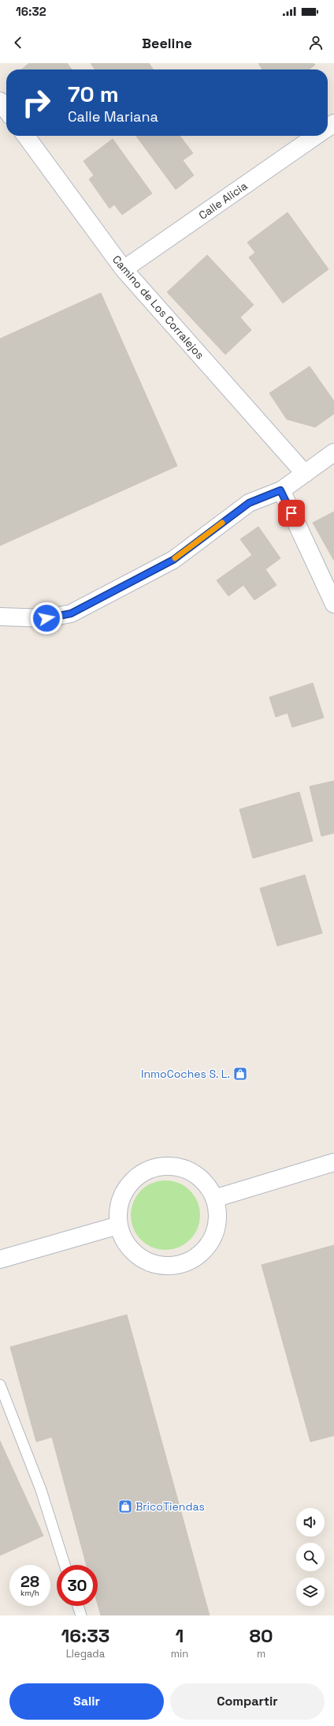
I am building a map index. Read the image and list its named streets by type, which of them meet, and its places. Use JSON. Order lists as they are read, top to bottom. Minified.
{"streets":{"street":["Calle Alicia","Camino de Los Corralejos"]},"crossings":[["Calle Alicia","Camino de Los Corralejos"]],"places":{"shop":["InmoCoches S. L.","BricoTiendas"]},"page":{"status":"16:32","header":"Beeline","turn":["70 m","Calle Mariana"],"speed":"28 km/h","limit":"30","eta":["16:33","Llegada","1","min","80","m"],"buttons":["Salir","Compartir"]}}
